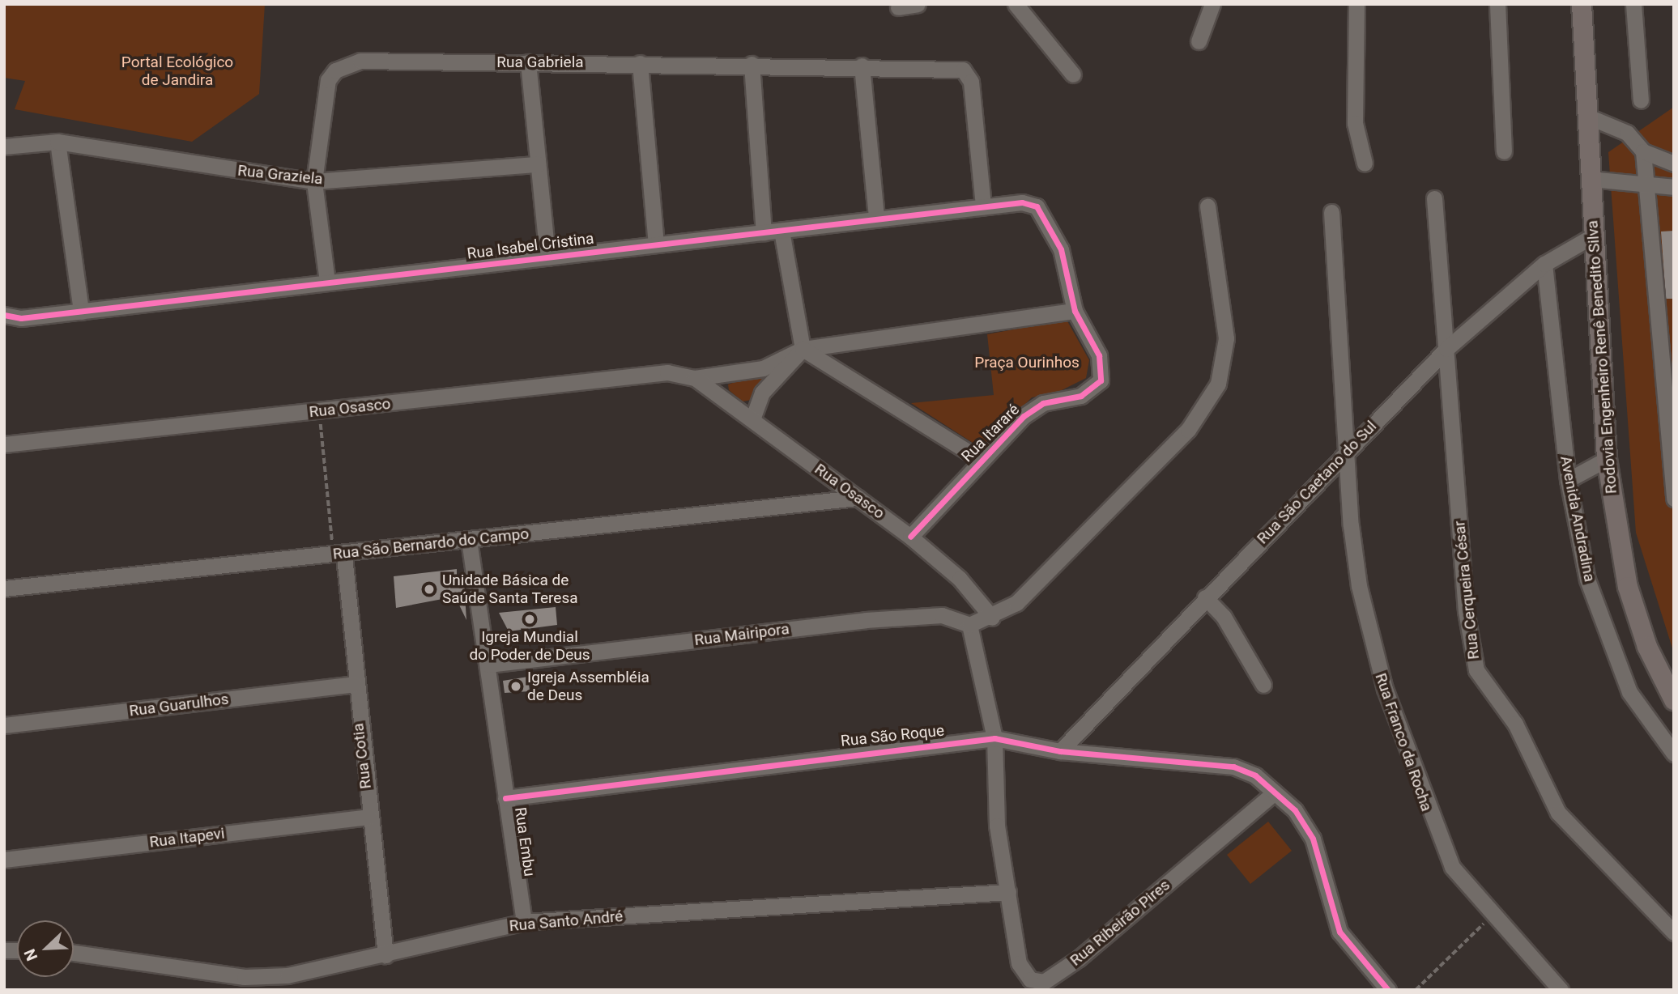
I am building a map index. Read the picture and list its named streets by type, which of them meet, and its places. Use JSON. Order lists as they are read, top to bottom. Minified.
{"streets":{"main road":["Rodovia Engenheiro Renê Benedito Silva"],"street":["Rua Gabriela","Rua Graziela","Rua Isabel Cristina","Rua Osasco","Rua Itararé","Rua São Caetano do Sul","Avenida Andradina","Rua São Bernardo do Campo","Rua Cerqueira César","Rua Mairipora","Rua Guarulhos","Rua São Roque","Rua Franco da Rocha","Rua Cotia","Rua Itapevi","Rua Embu","Rua Santo André","Rua Ribeirão Pires"]},"crossings":[["Rua Gabriela","Rua Graziela"],["Rua Gabriela","Rua Isabel Cristina"],["Rua Isabel Cristina","Rua Osasco"],["Rua Isabel Cristina","Rua Itararé"],["Rodovia Engenheiro Renê Benedito Silva","Rua São Caetano do Sul"],["Rua Osasco","Rua Itararé"],["Rua Osasco","Rua São Bernardo do Campo"],["Rua São Caetano do Sul","Avenida Andradina"],["Rua São Caetano do Sul","Rua Cerqueira César"],["Rua São Caetano do Sul","Rua São Roque"],["Rua São Caetano do Sul","Rua Franco da Rocha"],["Rua São Bernardo do Campo","Rua Cotia"],["Rua São Bernardo do Campo","Rua Embu"],["Rua Mairipora","Rua Embu"],["Rua Mairipora","Rua Ribeirão Pires"],["Rua Guarulhos","Rua Cotia"],["Rua São Roque","Rua Embu"],["Rua São Roque","Rua Ribeirão Pires"],["Rua Cotia","Rua Itapevi"],["Rua Cotia","Rua Santo André"],["Rua Embu","Rua Santo André"],["Rua Santo André","Rua Ribeirão Pires"]],"parks":["Portal Ecológico de Jandira","Praça Ourinhos"],"places":["Unidade Básica de Saúde Santa Teresa","Igreja Mundial do Poder de Deus","Igreja Assembléia de Deus"],"north":"bottom left"}
